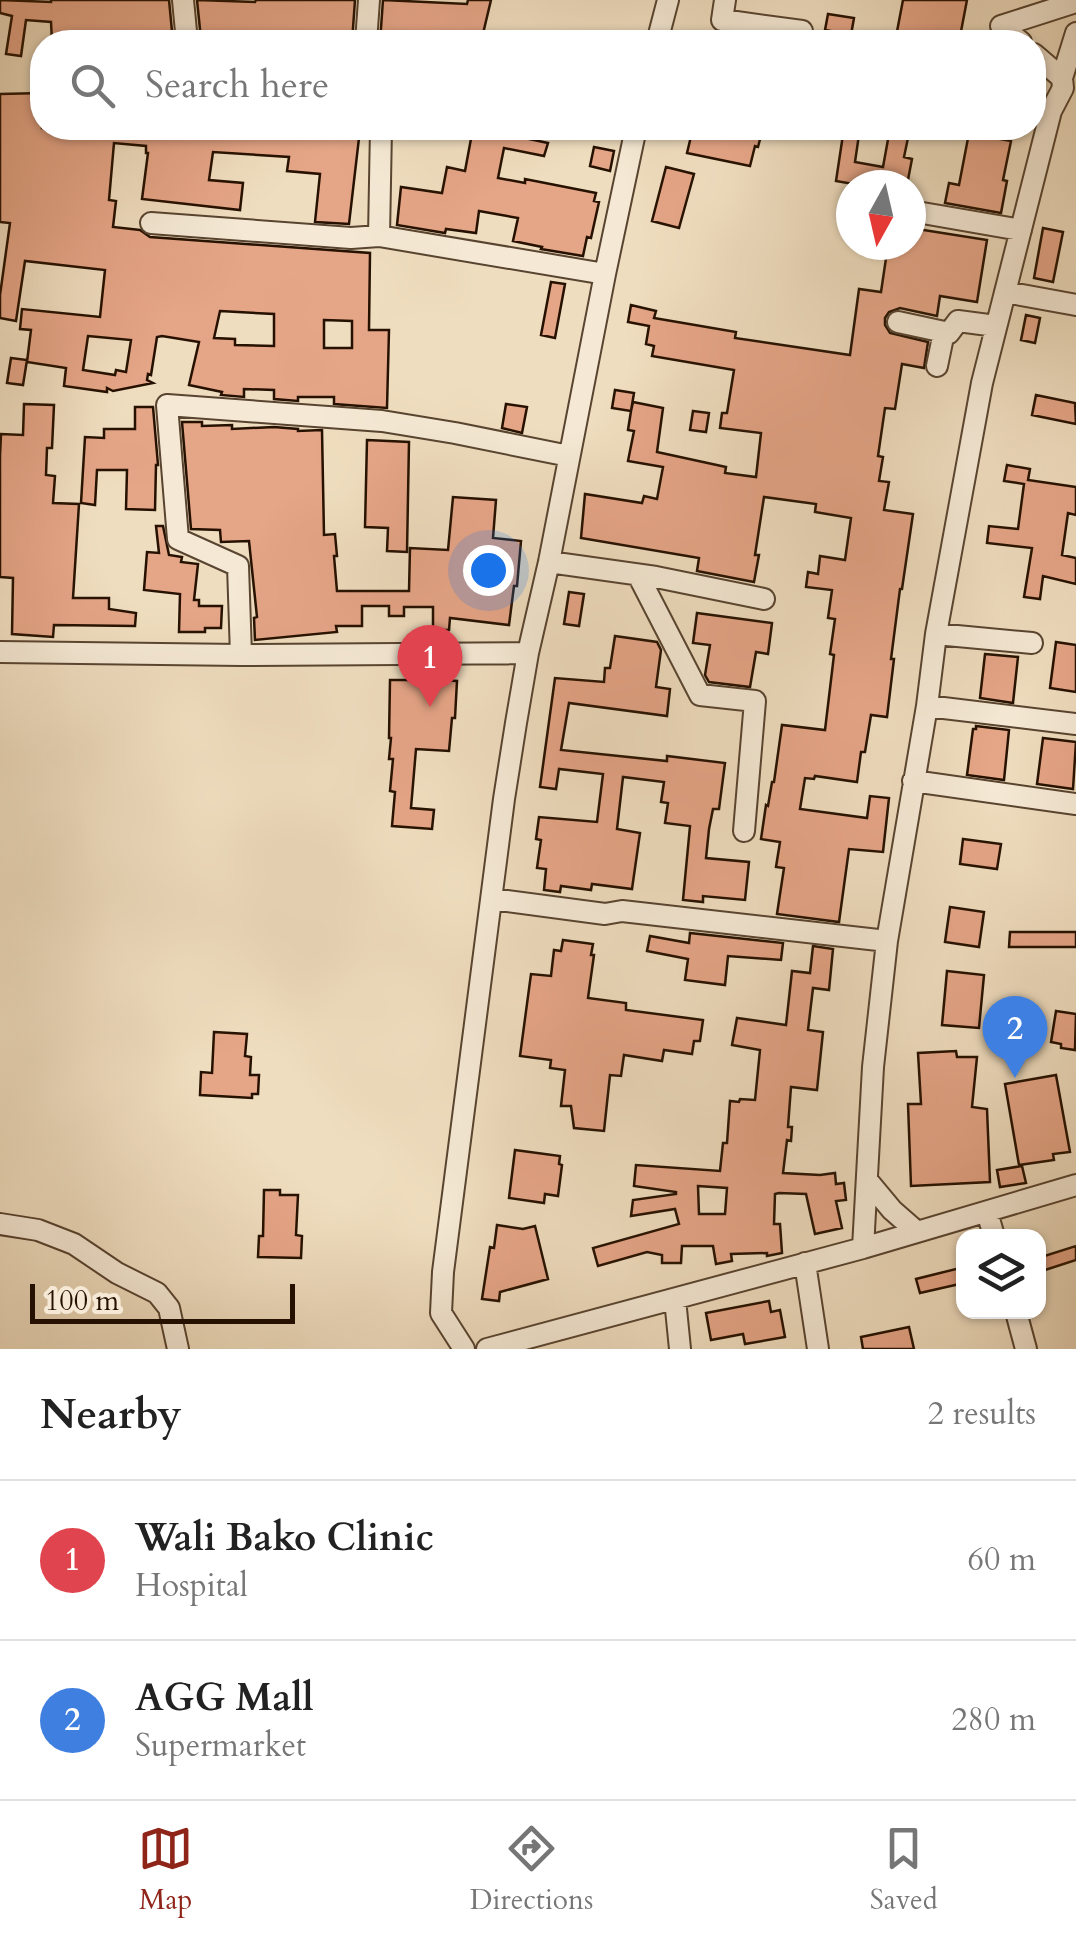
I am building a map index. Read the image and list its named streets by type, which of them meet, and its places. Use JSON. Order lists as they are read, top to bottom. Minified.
{"scale_bar":"100 m","north":"bottom","page":{"search":"Search here","pins":["1","2"],"scale":"100 m","heading":["Nearby","2 results"],"list":[{"mark":"1","name":"Wali Bako Clinic","note":"Hospital","value":"60 m"},{"mark":"2","name":"AGG Mall","note":"Supermarket","value":"280 m"}],"nav":["Map","Directions","Saved"]}}
